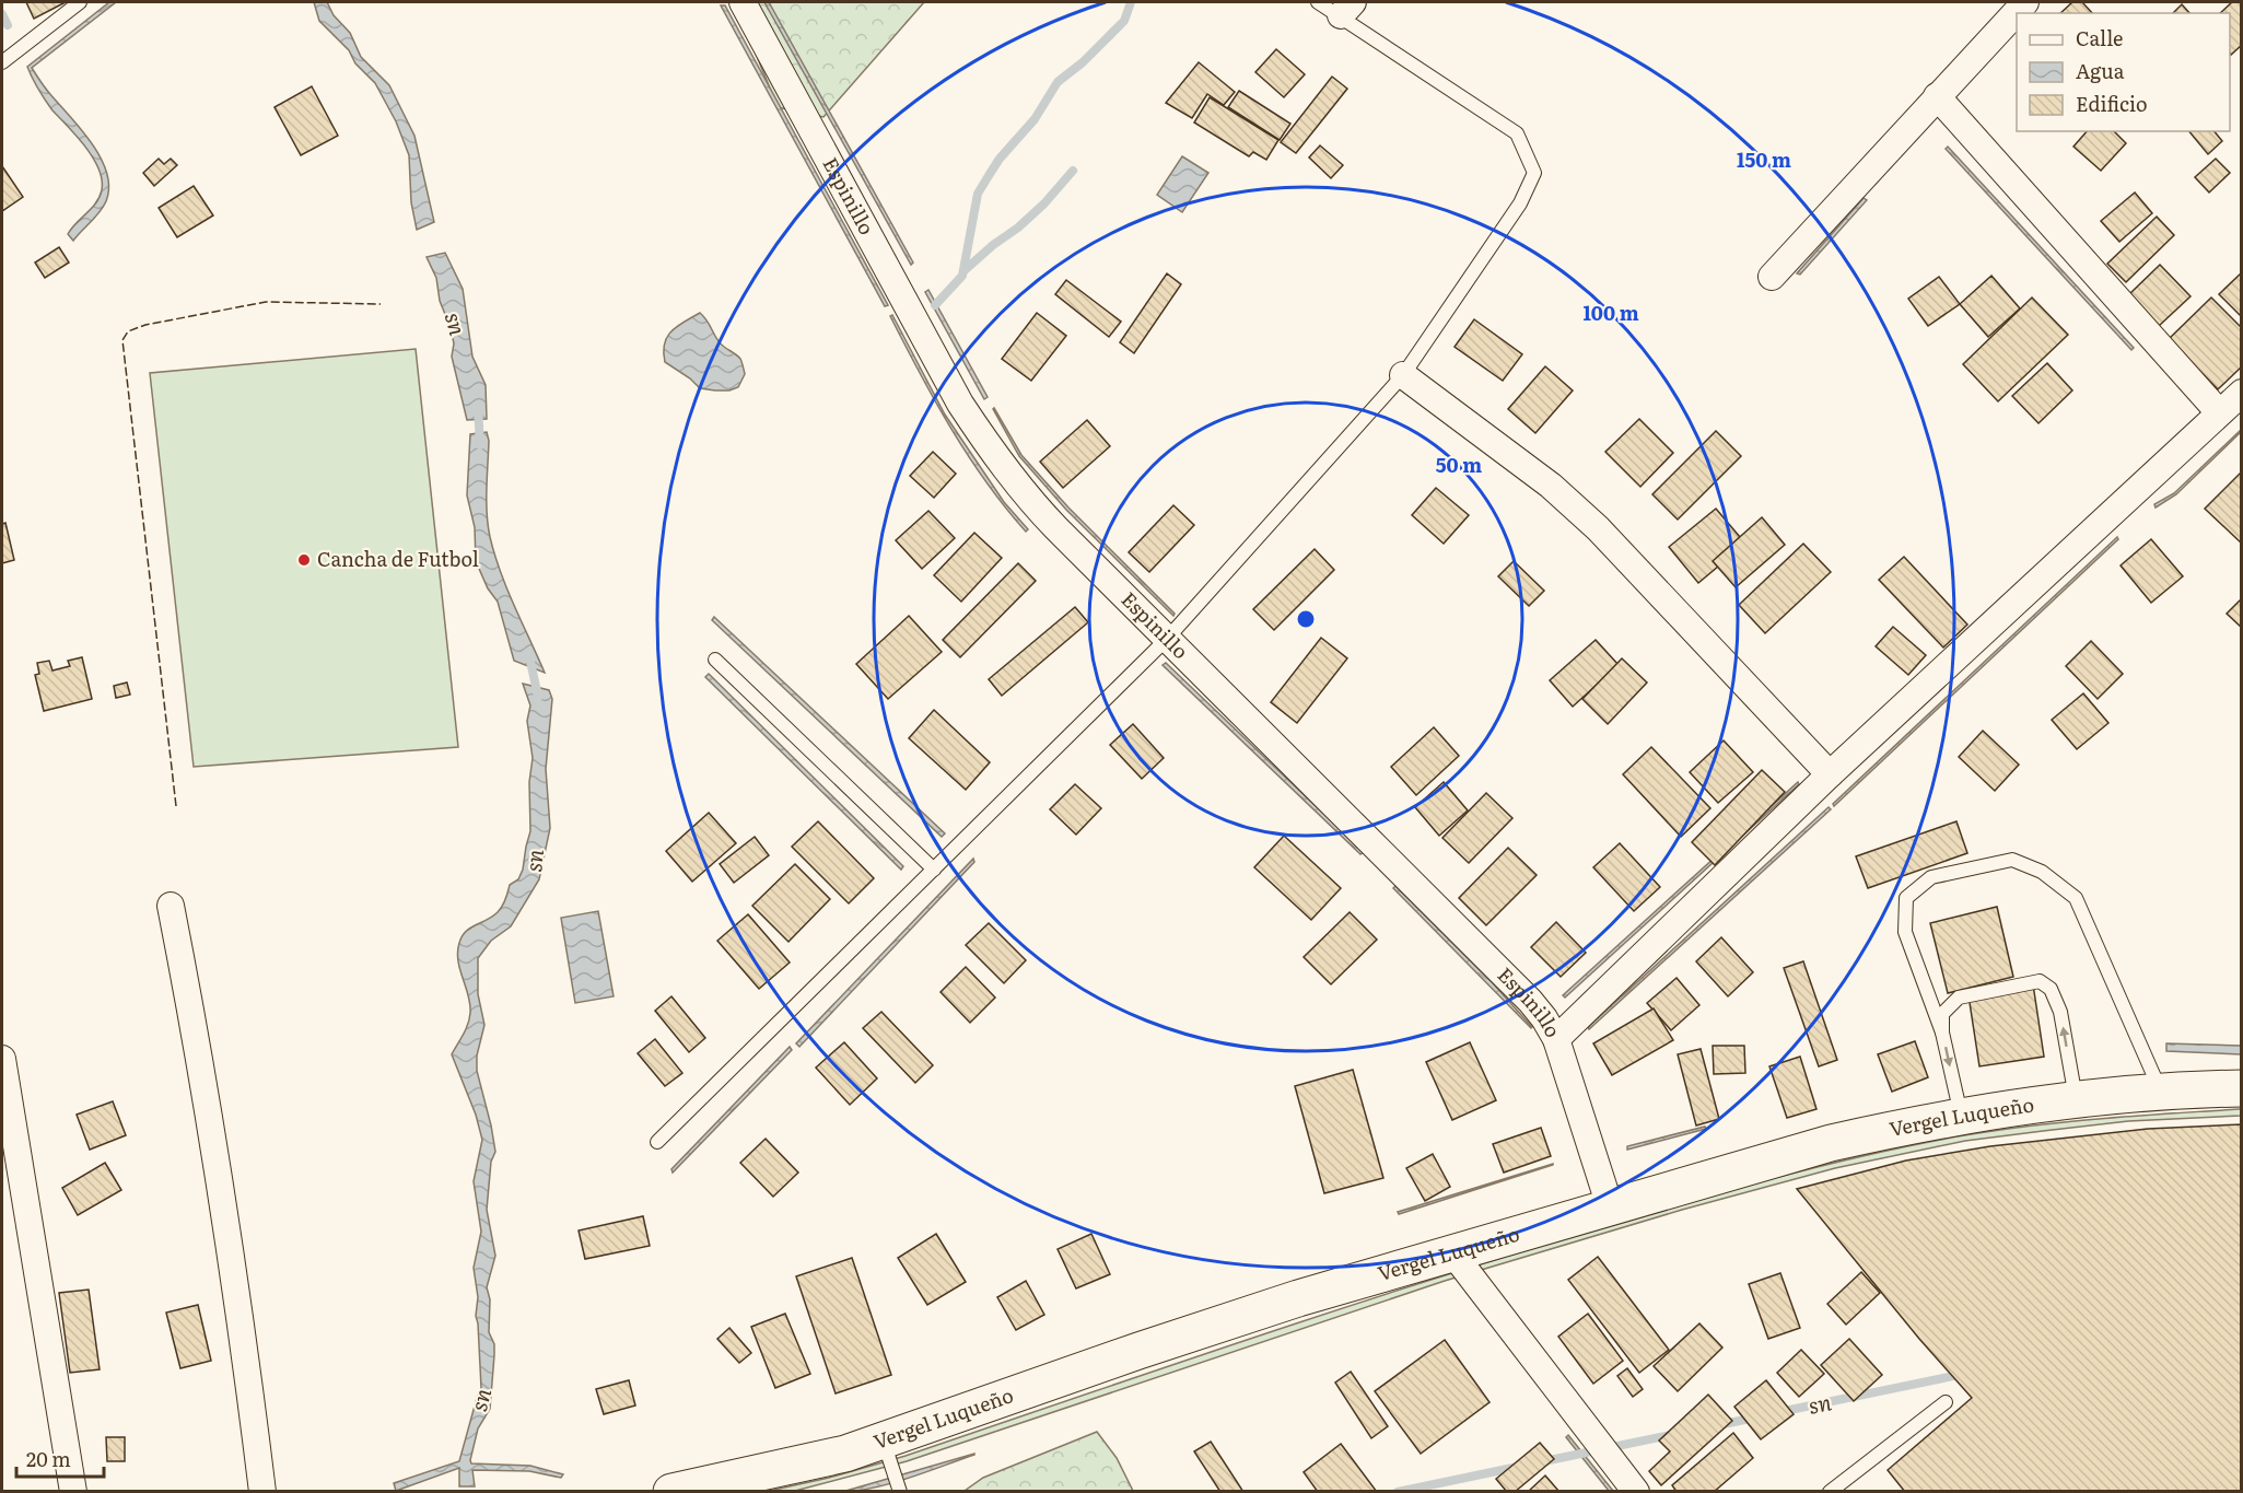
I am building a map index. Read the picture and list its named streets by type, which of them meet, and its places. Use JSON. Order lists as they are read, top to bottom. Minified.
{"streets":{"main road":["Vergel Luqueño"],"street":["Espinillo"]},"crossings":[["Espinillo","Vergel Luqueño"]],"water":["sn"],"places":["Cancha de Futbol"],"legend":["Calle","Agua","Edificio"],"scale_bar":"20 m","rings":["150 m","100 m","50 m"]}
